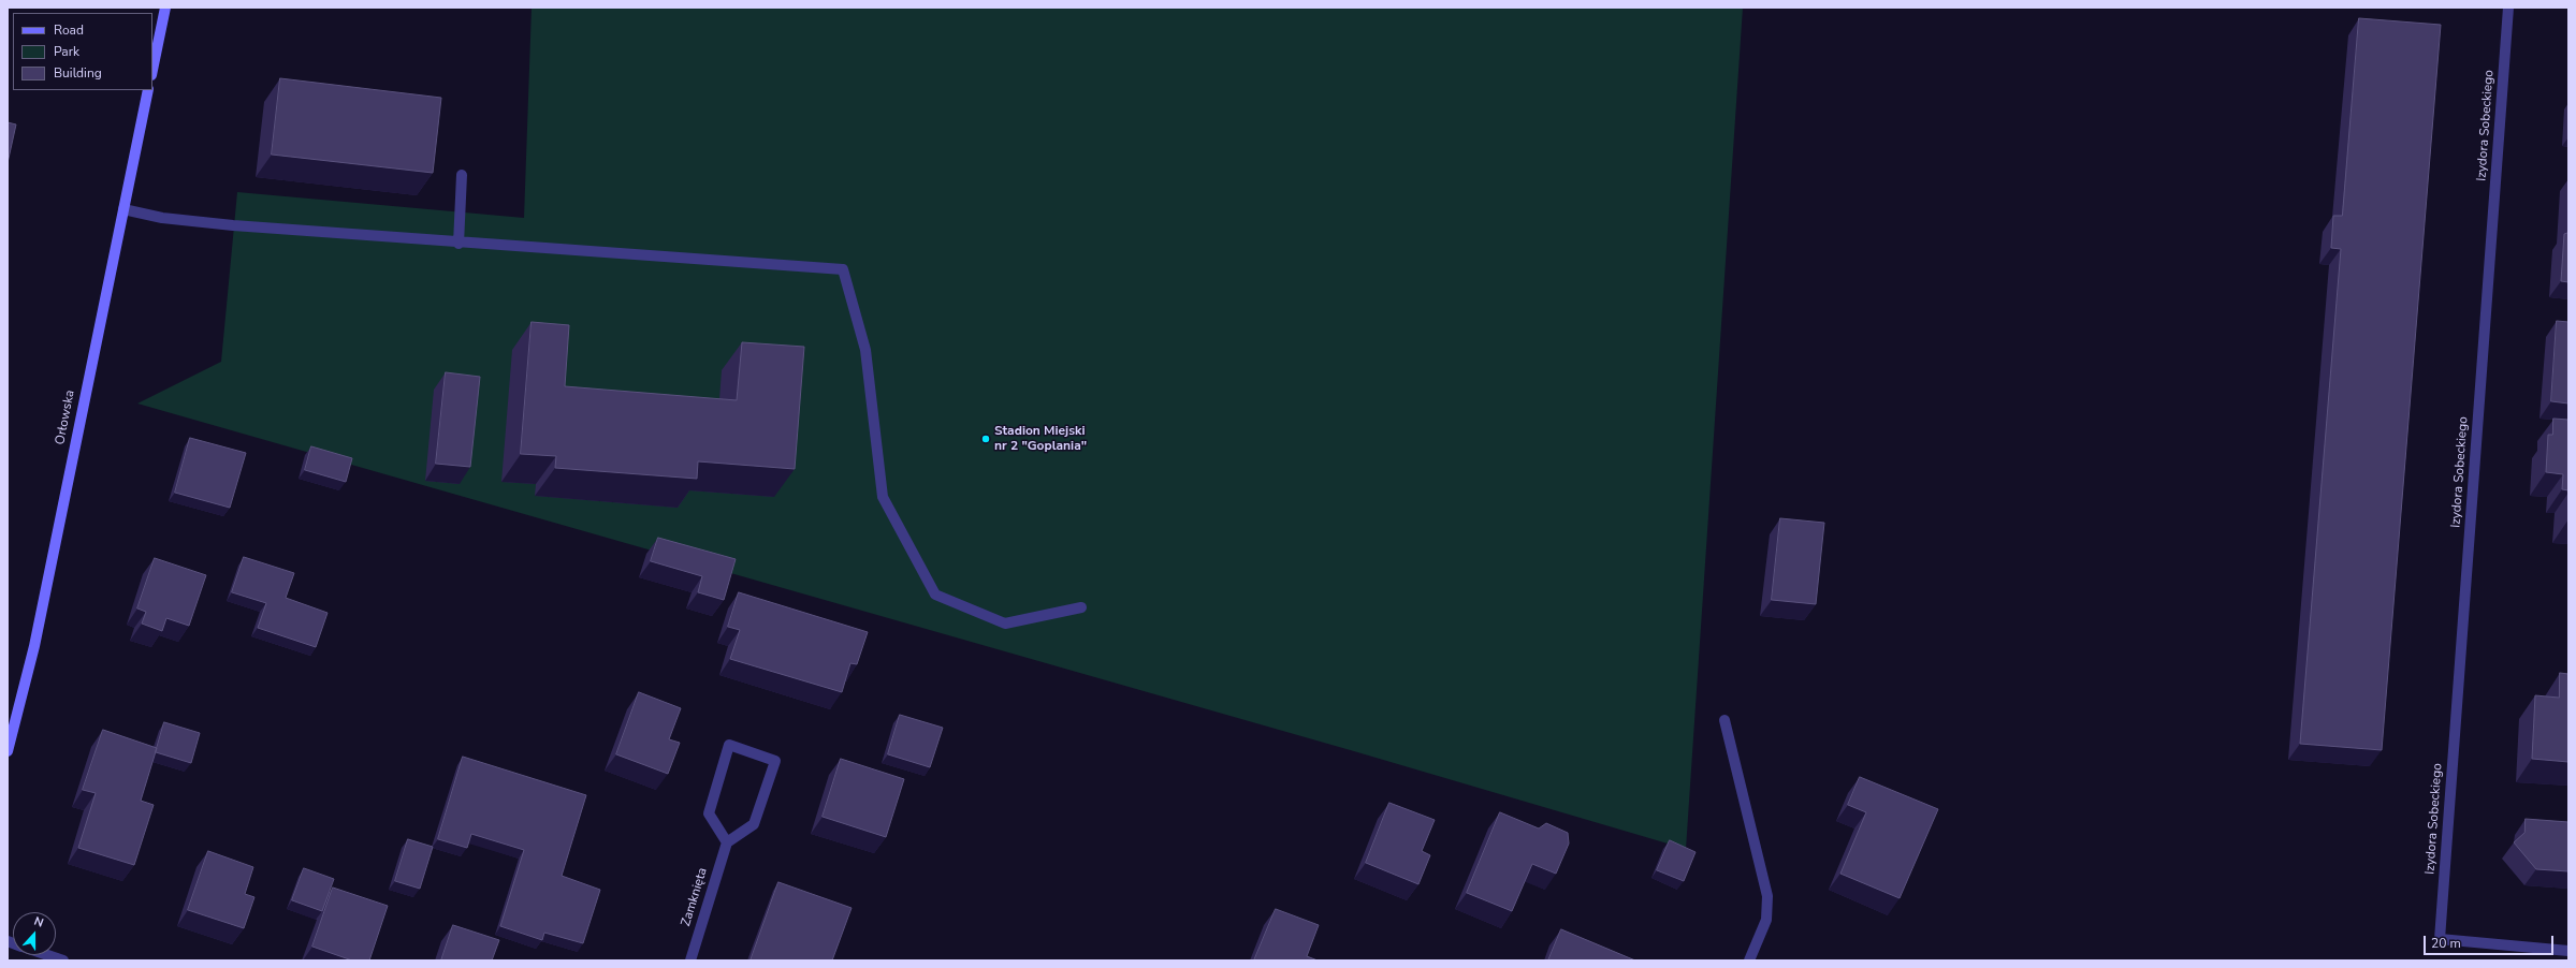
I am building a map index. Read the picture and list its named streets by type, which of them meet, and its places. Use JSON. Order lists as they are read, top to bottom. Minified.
{"streets":{"street":["Izydora Sobeckiego","Orłowska","Zamknięta"]},"places":["Stadion Miejski nr 2 \"Goplania\""],"legend":["Road","Park","Building"],"scale_bar":"20 m","north":"top"}
